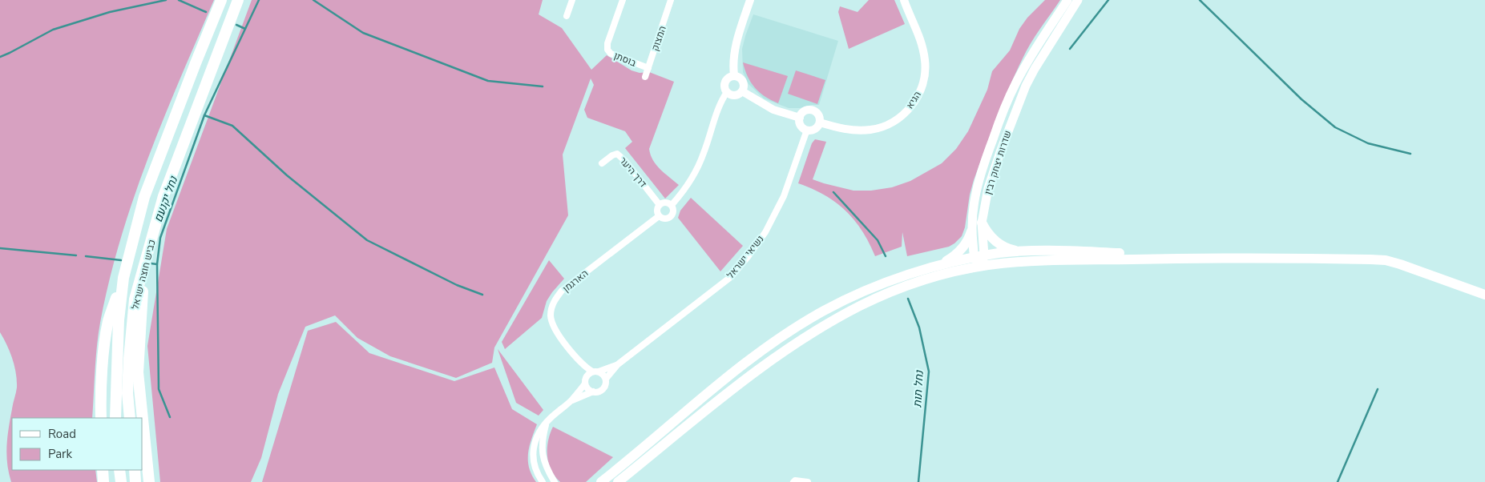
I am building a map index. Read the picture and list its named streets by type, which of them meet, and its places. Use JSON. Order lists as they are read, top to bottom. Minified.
{"streets":{"highway":["כביש חוצה ישראל"],"main road":["שדרות יצחק רבין"],"street":["המצוק","בוסתן","הגיא","דרך היער","נשיאי ישראל","הארגמן"]},"crossings":[["המצוק","בוסתן"],["הגיא","נשיאי ישראל"],["דרך היער","הארגמן"],["נשיאי ישראל","הארגמן"]],"water":["נחל יקנעם","נחל תות"],"legend":["Road","Park"]}
